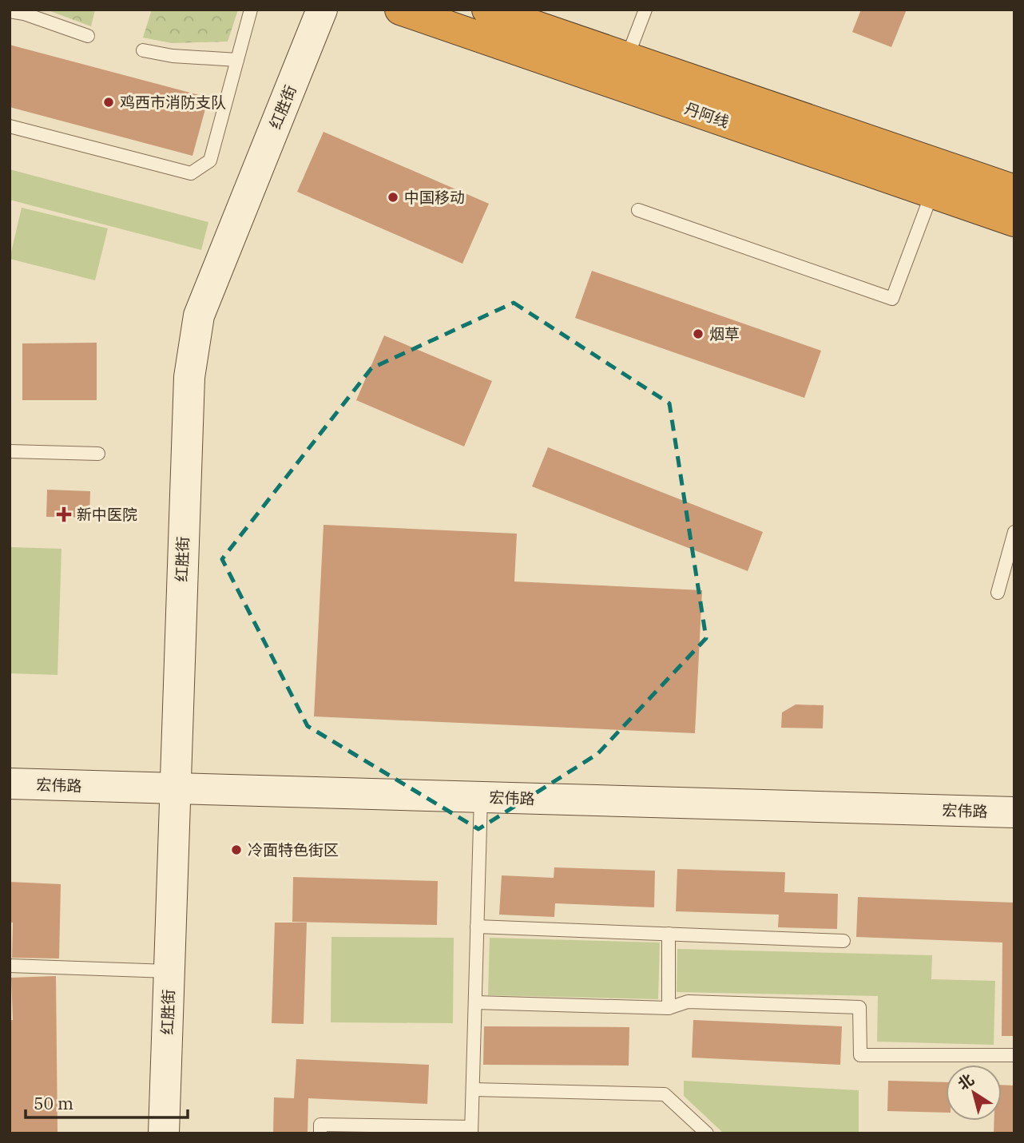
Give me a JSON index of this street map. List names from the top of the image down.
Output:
{
  "streets": {
    "highway": ["丹阿线"],
    "street": ["红胜街", "宏伟路"]
  },
  "crossings": [
    ["红胜街", "宏伟路"]
  ],
  "places": {
    "other": [
      "鸡西市消防支队",
      "中国移动",
      "烟草",
      "冷面特色街区"
    ],
    "health": ["新中医院"]
  },
  "scale_bar": "50 m",
  "north": "top left"
}
